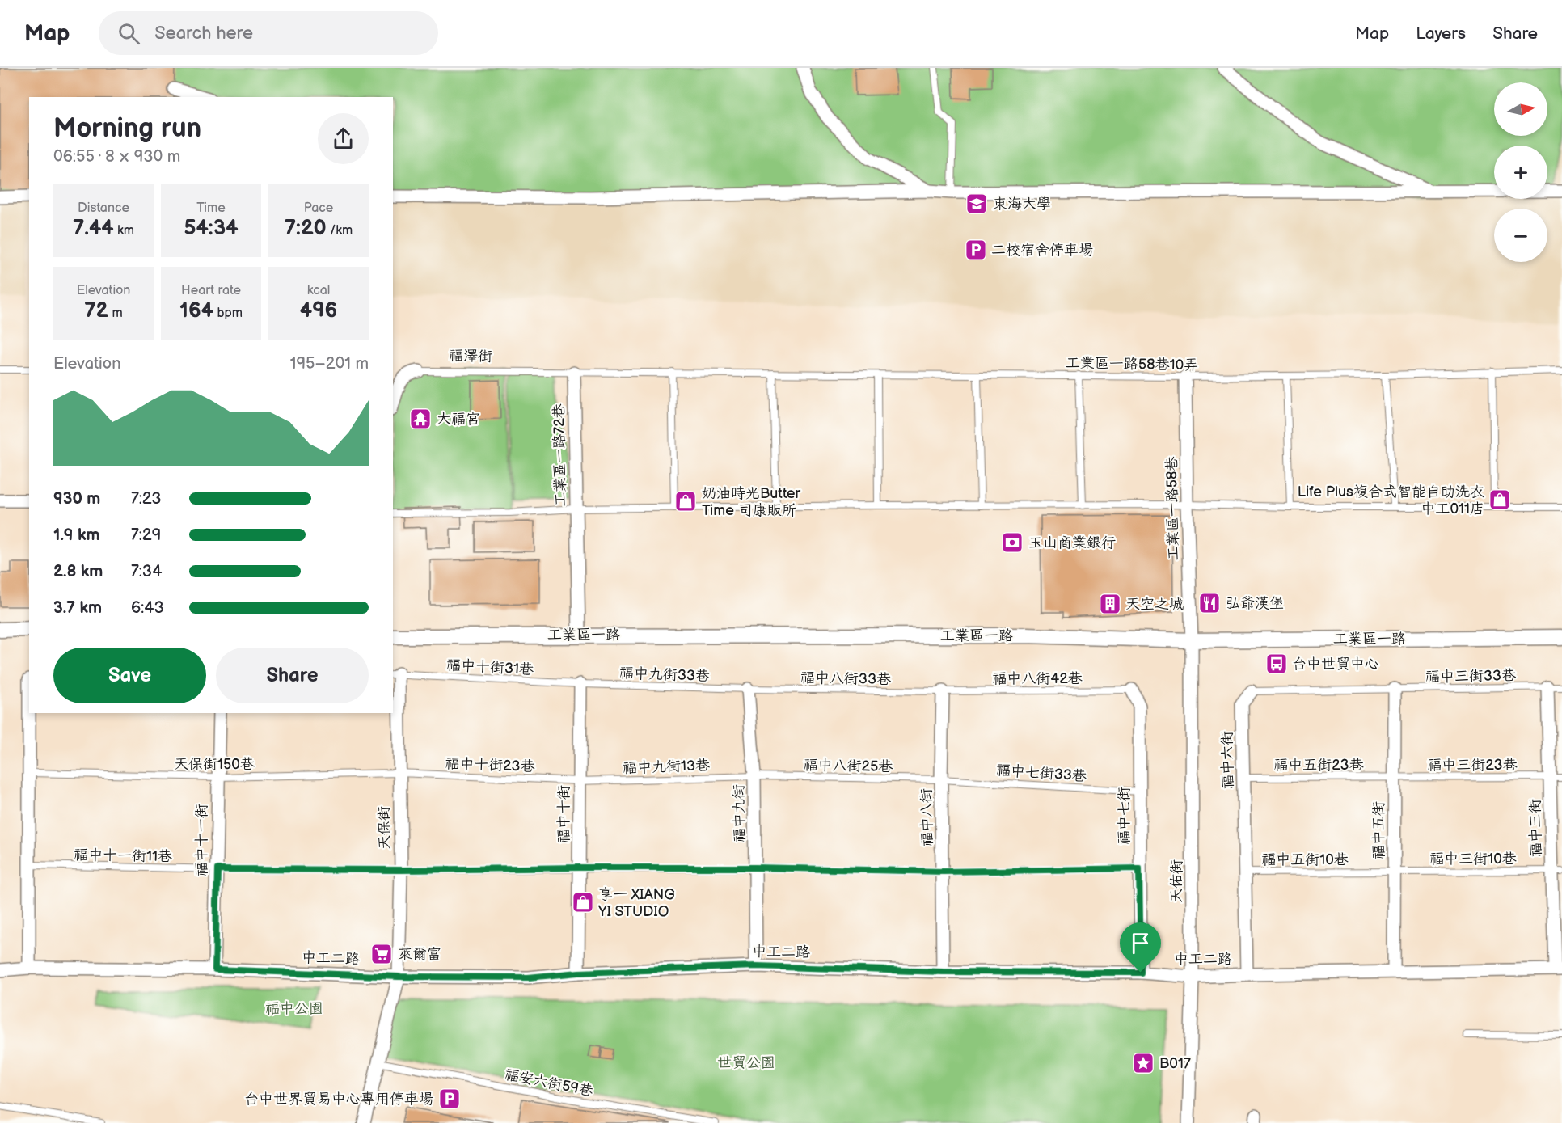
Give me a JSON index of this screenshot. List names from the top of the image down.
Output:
{
  "streets": {
    "street": [
      "福澤街",
      "工業區一路72巷",
      "工業區一路58巷",
      "工業區一路",
      "福中六街",
      "福中九街",
      "福中十街",
      "福中七街",
      "福中八街",
      "天保街",
      "福中三街",
      "福中五街",
      "福中十一街",
      "天佑街",
      "中工二路"
    ],
    "lane": [
      "工業區一路58巷10弄",
      "福中十街31巷",
      "福中九街33巷",
      "福中三街33巷",
      "福中八街33巷",
      "福中八街42巷",
      "天保街150巷",
      "福中十街23巷",
      "福中五街23巷",
      "福中三街23巷",
      "福中八街25巷",
      "福中九街13巷",
      "福中七街33巷",
      "福中十一街11巷",
      "福中三街10巷",
      "福中五街10巷",
      "福安六街59巷"
    ]
  },
  "crossings": [
    ["福澤街", "工業區一路72巷"],
    ["工業區一路58巷10弄", "工業區一路58巷"],
    ["工業區一路72巷", "工業區一路"],
    ["工業區一路58巷", "工業區一路"],
    ["工業區一路58巷", "天佑街"],
    ["工業區一路", "天佑街"],
    ["福中十街31巷", "福中九街33巷"],
    ["福中十街31巷", "福中十街"],
    ["福中十街31巷", "天保街"],
    ["福中九街33巷", "福中八街33巷"],
    ["福中九街33巷", "福中九街"],
    ["福中九街33巷", "福中十街"],
    ["福中三街33巷", "福中六街"],
    ["福中三街33巷", "福中三街"],
    ["福中三街33巷", "福中五街"],
    ["福中八街33巷", "福中八街42巷"],
    ["福中八街33巷", "福中九街"],
    ["福中八街33巷", "福中八街"],
    ["福中八街42巷", "福中七街"],
    ["福中八街42巷", "福中八街"],
    ["福中六街", "福中五街23巷"],
    ["福中六街", "福中五街"],
    ["福中六街", "福中五街10巷"],
    ["福中六街", "中工二路"],
    ["天保街150巷", "福中十街23巷"],
    ["天保街150巷", "天保街"],
    ["天保街150巷", "福中十一街"],
    ["福中十街23巷", "福中九街13巷"],
    ["福中十街23巷", "福中十街"],
    ["福中十街23巷", "天保街"],
    ["福中五街23巷", "福中三街23巷"],
    ["福中五街23巷", "福中五街"],
    ["福中三街23巷", "福中三街"],
    ["福中三街23巷", "福中五街"],
    ["福中八街25巷", "福中九街13巷"],
    ["福中八街25巷", "福中七街33巷"],
    ["福中八街25巷", "福中九街"],
    ["福中八街25巷", "福中八街"],
    ["福中九街13巷", "福中九街"],
    ["福中九街13巷", "福中十街"],
    ["福中七街33巷", "福中七街"],
    ["福中七街33巷", "福中八街"],
    ["福中九街", "福中十一街11巷"],
    ["福中九街", "中工二路"],
    ["福中十街", "福中十一街11巷"],
    ["福中十街", "中工二路"],
    ["福中七街", "福中十一街11巷"],
    ["福中七街", "中工二路"],
    ["福中八街", "福中十一街11巷"],
    ["福中八街", "中工二路"],
    ["天保街", "福中十一街11巷"],
    ["天保街", "中工二路"],
    ["天保街", "福安六街59巷"],
    ["福中三街", "福中三街10巷"],
    ["福中三街", "中工二路"],
    ["福中五街", "福中三街10巷"],
    ["福中五街", "福中五街10巷"],
    ["福中五街", "中工二路"],
    ["福中十一街", "福中十一街11巷"],
    ["福中十一街", "中工二路"],
    ["福中三街10巷", "福中五街10巷"],
    ["天佑街", "中工二路"]
  ],
  "parks": ["福中公園", "世貿公園"],
  "places": {
    "school or university": ["東海大學"],
    "parking": ["二校宿舍停車場", "台中世界貿易中心專用停車場"],
    "temple": ["大福宮"],
    "shop": ["Life Plus複合式智能自助洗衣 中工011店", "奶油時光Butter Time 司康販所", "享一 XIANG YI STUDIO"],
    "bank": ["玉山商業銀行"],
    "restaurant": ["弘爺漢堡"],
    "building": ["天空之城"],
    "bus stop": ["台中世貿中心"],
    "supermarket": ["萊爾富"],
    "place": ["B017"]
  },
  "north": "right",
  "page": {
    "header": "Map",
    "search": "Search here",
    "nav": ["Map", "Layers", "Share"],
    "map_buttons": ["+", "−"],
    "heading": ["Morning run", "06:55 · 8 × 930 m"],
    "stats": [
      ["Distance", "7.44 km"],
      ["Time", "54:34"],
      ["Pace", "7:20 /km"],
      ["Elevation", "72 m"],
      ["Heart rate", "164 bpm"],
      ["kcal", "496"]
    ],
    "chart": ["Elevation", "195–201 m"],
    "list": [
      {
        "name": "930 m",
        "note": "7:23"
      },
      {
        "name": "1.9 km",
        "note": "7:29"
      },
      {
        "name": "2.8 km",
        "note": "7:34"
      },
      {
        "name": "3.7 km",
        "note": "6:43"
      }
    ],
    "buttons": ["Save", "Share"]
  }
}
